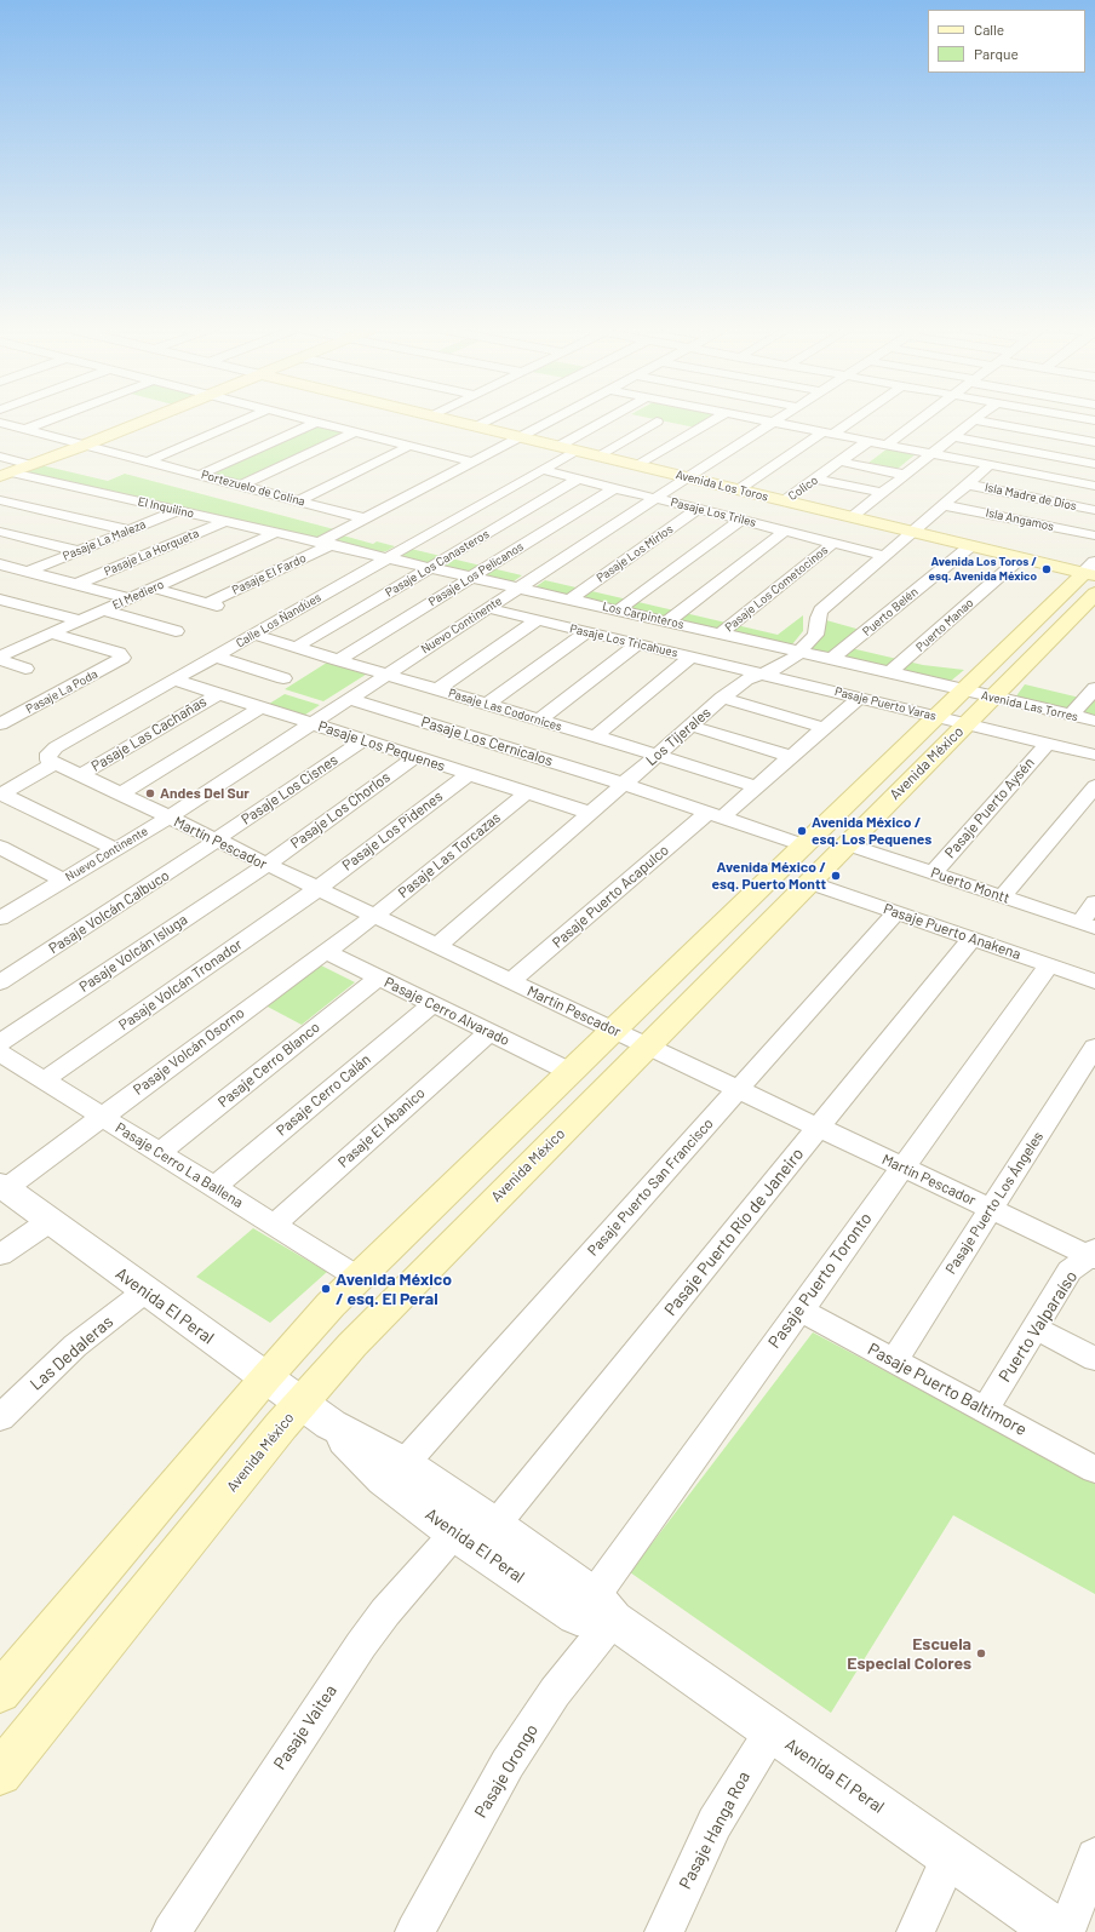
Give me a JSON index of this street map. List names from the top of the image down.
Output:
{
  "streets": {
    "main road": ["Avenida Los Toros", "Avenida México"],
    "street": [
      "Portezuelo de Colina",
      "Colico",
      "Isla Madre de Dios",
      "El Inquilino",
      "Pasaje Los Triles",
      "Isla Angamos",
      "Pasaje La Maleza",
      "Pasaje La Horqueta",
      "Pasaje Los Mirlos",
      "Pasaje Los Canasteros",
      "Pasaje El Fardo",
      "Pasaje Los Pelícanos",
      "Pasaje Los Cometocinos",
      "El Mediero",
      "Puerto Belén",
      "Los Carpinteros",
      "Calle Los Ñandúes",
      "Nuevo Continente",
      "Puerto Manao",
      "Pasaje Los Tricahues",
      "Pasaje La Poda",
      "Pasaje Puerto Varas",
      "Avenida Las Torres",
      "Pasaje Las Codornices",
      "Pasaje Las Cachañas",
      "Los Tijerales",
      "Pasaje Los Cernícalos",
      "Pasaje Los Pequenes",
      "Pasaje Los Cisnes",
      "Pasaje Puerto Aysén",
      "Pasaje Los Chorlos",
      "Pasaje Los Pidenes",
      "Martín Pescador",
      "Pasaje Las Torcazas",
      "Puerto Montt",
      "Pasaje Puerto Acapulco",
      "Pasaje Volcán Calbuco",
      "Pasaje Puerto Anakena",
      "Pasaje Volcán Isluga",
      "Pasaje Volcán Tronador",
      "Pasaje Cerro Alvarado",
      "Pasaje Volcán Osorno",
      "Pasaje Cerro Blanco",
      "Pasaje Cerro Calán",
      "Pasaje El Abanico",
      "Pasaje Cerro La Ballena",
      "Pasaje Puerto San Francisco",
      "Pasaje Puerto Los Ángeles",
      "Pasaje Puerto Río de Janeiro",
      "Pasaje Puerto Toronto",
      "Avenida El Peral",
      "Puerto Valparaíso",
      "Las Dedaleras",
      "Pasaje Puerto Baltimore",
      "Pasaje Vaitea",
      "Pasaje Orongo",
      "Pasaje Hanga Roa"
    ]
  },
  "crossings": [
    ["Avenida Los Toros", "Colico"],
    ["Avenida Los Toros", "Pasaje El Fardo"],
    ["Avenida Los Toros", "Puerto Belén"],
    ["Avenida Los Toros", "Calle Los Ñandúes"],
    ["Avenida Los Toros", "Nuevo Continente"],
    ["Avenida Los Toros", "Puerto Manao"],
    ["Avenida Los Toros", "Los Tijerales"],
    ["Avenida Los Toros", "Avenida México"],
    ["Portezuelo de Colina", "Pasaje El Fardo"],
    ["Isla Madre de Dios", "Los Tijerales"],
    ["El Inquilino", "Pasaje La Maleza"],
    ["El Inquilino", "Pasaje La Horqueta"],
    ["El Inquilino", "Pasaje El Fardo"],
    ["El Inquilino", "El Mediero"],
    ["El Inquilino", "Los Carpinteros"],
    ["Pasaje Los Triles", "Pasaje Los Mirlos"],
    ["Pasaje Los Triles", "Pasaje Los Canasteros"],
    ["Pasaje Los Triles", "Pasaje Los Pelícanos"],
    ["Pasaje Los Triles", "Pasaje Los Cometocinos"],
    ["Pasaje Los Triles", "Calle Los Ñandúes"],
    ["Pasaje Los Triles", "Nuevo Continente"],
    ["Pasaje Los Triles", "Los Tijerales"],
    ["Isla Angamos", "Los Tijerales"],
    ["Pasaje Los Mirlos", "Los Carpinteros"],
    ["Pasaje Los Canasteros", "Los Carpinteros"],
    ["Pasaje Los Canasteros", "Pasaje Las Codornices"],
    ["Pasaje El Fardo", "El Mediero"],
    ["Pasaje El Fardo", "Los Carpinteros"],
    ["Pasaje Los Pelícanos", "Los Carpinteros"],
    ["Pasaje Los Pelícanos", "Pasaje Las Codornices"],
    ["Pasaje Los Cometocinos", "Los Carpinteros"],
    ["El Mediero", "Pasaje La Poda"],
    ["Puerto Belén", "Los Carpinteros"],
    ["Los Carpinteros", "Calle Los Ñandúes"],
    ["Los Carpinteros", "Nuevo Continente"],
    ["Los Carpinteros", "Puerto Manao"],
    ["Los Carpinteros", "Avenida Las Torres"],
    ["Los Carpinteros", "Los Tijerales"],
    ["Los Carpinteros", "Avenida México"],
    ["Calle Los Ñandúes", "Pasaje Las Codornices"],
    ["Calle Los Ñandúes", "Pasaje Los Pequenes"],
    ["Calle Los Ñandúes", "Martín Pescador"],
    ["Nuevo Continente", "Pasaje Los Tricahues"],
    ["Nuevo Continente", "Pasaje Las Codornices"],
    ["Nuevo Continente", "Pasaje Los Cernícalos"],
    ["Nuevo Continente", "Pasaje Los Pequenes"],
    ["Nuevo Continente", "Martín Pescador"],
    ["Pasaje Los Tricahues", "Pasaje Puerto Varas"],
    ["Pasaje Los Tricahues", "Los Tijerales"],
    ["Pasaje Puerto Varas", "Los Tijerales"],
    ["Pasaje Puerto Varas", "Avenida México"],
    ["Pasaje Puerto Varas", "Pasaje Puerto Aysén"],
    ["Pasaje Puerto Varas", "Pasaje Puerto Acapulco"],
    ["Avenida Las Torres", "Avenida México"],
    ["Pasaje Las Codornices", "Los Tijerales"],
    ["Pasaje Las Codornices", "Pasaje Puerto Acapulco"],
    ["Pasaje Las Cachañas", "Pasaje Los Pequenes"],
    ["Pasaje Las Cachañas", "Martín Pescador"],
    ["Los Tijerales", "Pasaje Los Cernícalos"],
    ["Los Tijerales", "Pasaje Los Pequenes"],
    ["Los Tijerales", "Martín Pescador"],
    ["Pasaje Los Pequenes", "Pasaje Los Cisnes"],
    ["Pasaje Los Pequenes", "Pasaje Los Chorlos"],
    ["Pasaje Los Pequenes", "Pasaje Los Pidenes"],
    ["Pasaje Los Pequenes", "Pasaje Las Torcazas"],
    ["Avenida México", "Martín Pescador"],
    ["Avenida México", "Puerto Montt"],
    ["Avenida México", "Pasaje Puerto Anakena"],
    ["Avenida México", "Pasaje Cerro Alvarado"],
    ["Avenida México", "Pasaje Cerro La Ballena"],
    ["Avenida México", "Avenida El Peral"],
    ["Pasaje Los Cisnes", "Martín Pescador"],
    ["Pasaje Los Cisnes", "Pasaje Volcán Calbuco"],
    ["Pasaje Puerto Aysén", "Puerto Montt"],
    ["Pasaje Los Chorlos", "Martín Pescador"],
    ["Pasaje Los Chorlos", "Pasaje Volcán Isluga"],
    ["Pasaje Los Pidenes", "Martín Pescador"],
    ["Pasaje Los Pidenes", "Pasaje Volcán Tronador"],
    ["Martín Pescador", "Pasaje Las Torcazas"],
    ["Martín Pescador", "Pasaje Puerto Acapulco"],
    ["Martín Pescador", "Pasaje Volcán Calbuco"],
    ["Martín Pescador", "Pasaje Volcán Isluga"],
    ["Martín Pescador", "Pasaje Volcán Tronador"],
    ["Martín Pescador", "Pasaje Volcán Osorno"],
    ["Martín Pescador", "Pasaje Puerto San Francisco"],
    ["Martín Pescador", "Pasaje Puerto Los Ángeles"],
    ["Martín Pescador", "Pasaje Puerto Río de Janeiro"],
    ["Martín Pescador", "Pasaje Puerto Toronto"],
    ["Martín Pescador", "Puerto Valparaíso"],
    ["Pasaje Las Torcazas", "Pasaje Volcán Osorno"],
    ["Pasaje Puerto Anakena", "Pasaje Puerto San Francisco"],
    ["Pasaje Puerto Anakena", "Pasaje Puerto Río de Janeiro"],
    ["Pasaje Puerto Anakena", "Pasaje Puerto Toronto"],
    ["Pasaje Volcán Tronador", "Pasaje Cerro La Ballena"],
    ["Pasaje Cerro Alvarado", "Pasaje Volcán Osorno"],
    ["Pasaje Cerro Alvarado", "Pasaje Cerro Blanco"],
    ["Pasaje Cerro Alvarado", "Pasaje Cerro Calán"],
    ["Pasaje Cerro Alvarado", "Pasaje El Abanico"],
    ["Pasaje Volcán Osorno", "Pasaje Cerro La Ballena"],
    ["Pasaje Volcán Osorno", "Avenida El Peral"],
    ["Pasaje Cerro Blanco", "Pasaje Cerro La Ballena"],
    ["Pasaje Cerro Calán", "Pasaje Cerro La Ballena"],
    ["Pasaje El Abanico", "Pasaje Cerro La Ballena"],
    ["Pasaje Puerto San Francisco", "Avenida El Peral"],
    ["Pasaje Puerto Los Ángeles", "Pasaje Puerto Baltimore"],
    ["Pasaje Puerto Río de Janeiro", "Avenida El Peral"],
    ["Pasaje Puerto Toronto", "Avenida El Peral"],
    ["Pasaje Puerto Toronto", "Pasaje Puerto Baltimore"],
    ["Pasaje Puerto Toronto", "Pasaje Orongo"],
    ["Avenida El Peral", "Las Dedaleras"],
    ["Avenida El Peral", "Pasaje Vaitea"],
    ["Avenida El Peral", "Pasaje Orongo"],
    ["Avenida El Peral", "Pasaje Hanga Roa"],
    ["Puerto Valparaíso", "Pasaje Puerto Baltimore"]
  ],
  "places": [
    "Avenida Los Toros / esq. Avenida México",
    "Andes Del Sur",
    "Avenida México / esq. Los Pequenes",
    "Avenida México / esq. Puerto Montt",
    "Avenida México / esq. El Peral",
    "Escuela Especial Colores"
  ],
  "legend": ["Calle", "Parque"]
}
